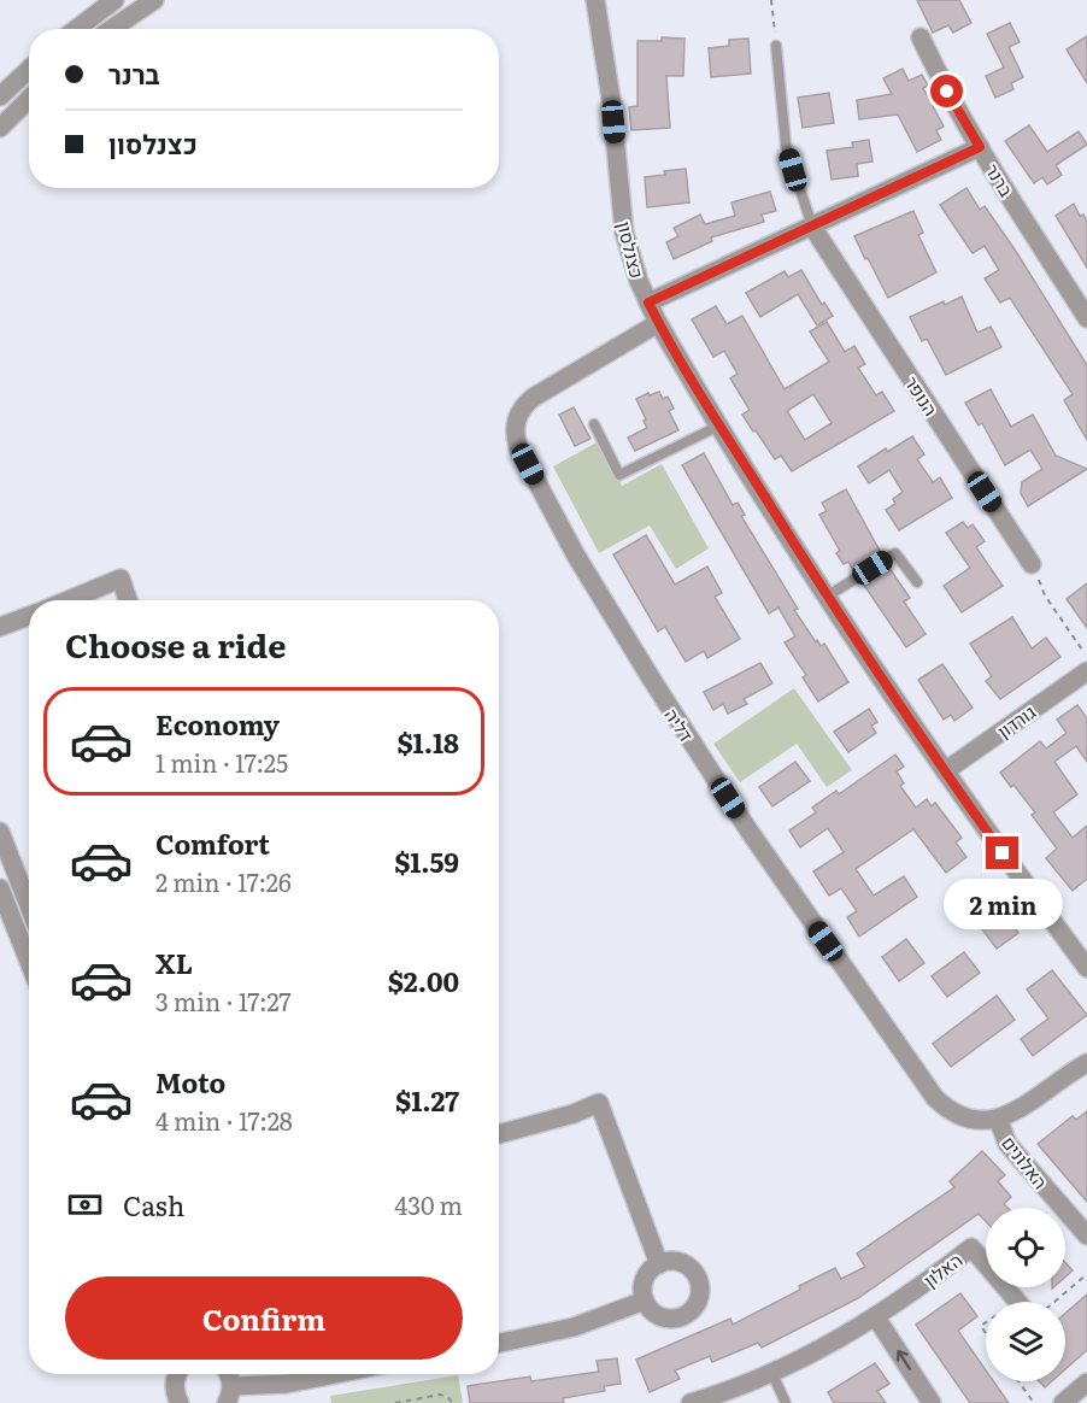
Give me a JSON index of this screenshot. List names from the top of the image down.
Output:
{
  "streets": {
    "street": [
      "ברנר",
      "כצנלסון",
      "הנופר",
      "גורדון",
      "דליה",
      "האלונים",
      "האלון"
    ]
  },
  "crossings": [
    ["כצנלסון", "גורדון"],
    ["כצנלסון", "דליה"],
    ["דליה", "האלונים"]
  ],
  "page": {
    "banner": ["ברנר", "כצנלסון"],
    "heading": "Choose a ride",
    "list": [
      {
        "name": "Economy",
        "note": "1 min · 17:25",
        "value": "$1.18"
      },
      {
        "name": "Comfort",
        "note": "2 min · 17:26",
        "value": "$1.59"
      },
      {
        "name": "XL",
        "note": "3 min · 17:27",
        "value": "$2.00"
      },
      {
        "name": "Moto",
        "note": "4 min · 17:28",
        "value": "$1.27"
      }
    ],
    "bubble": "2 min",
    "pay": ["Cash", "430 m"],
    "buttons": "Confirm"
  }
}
